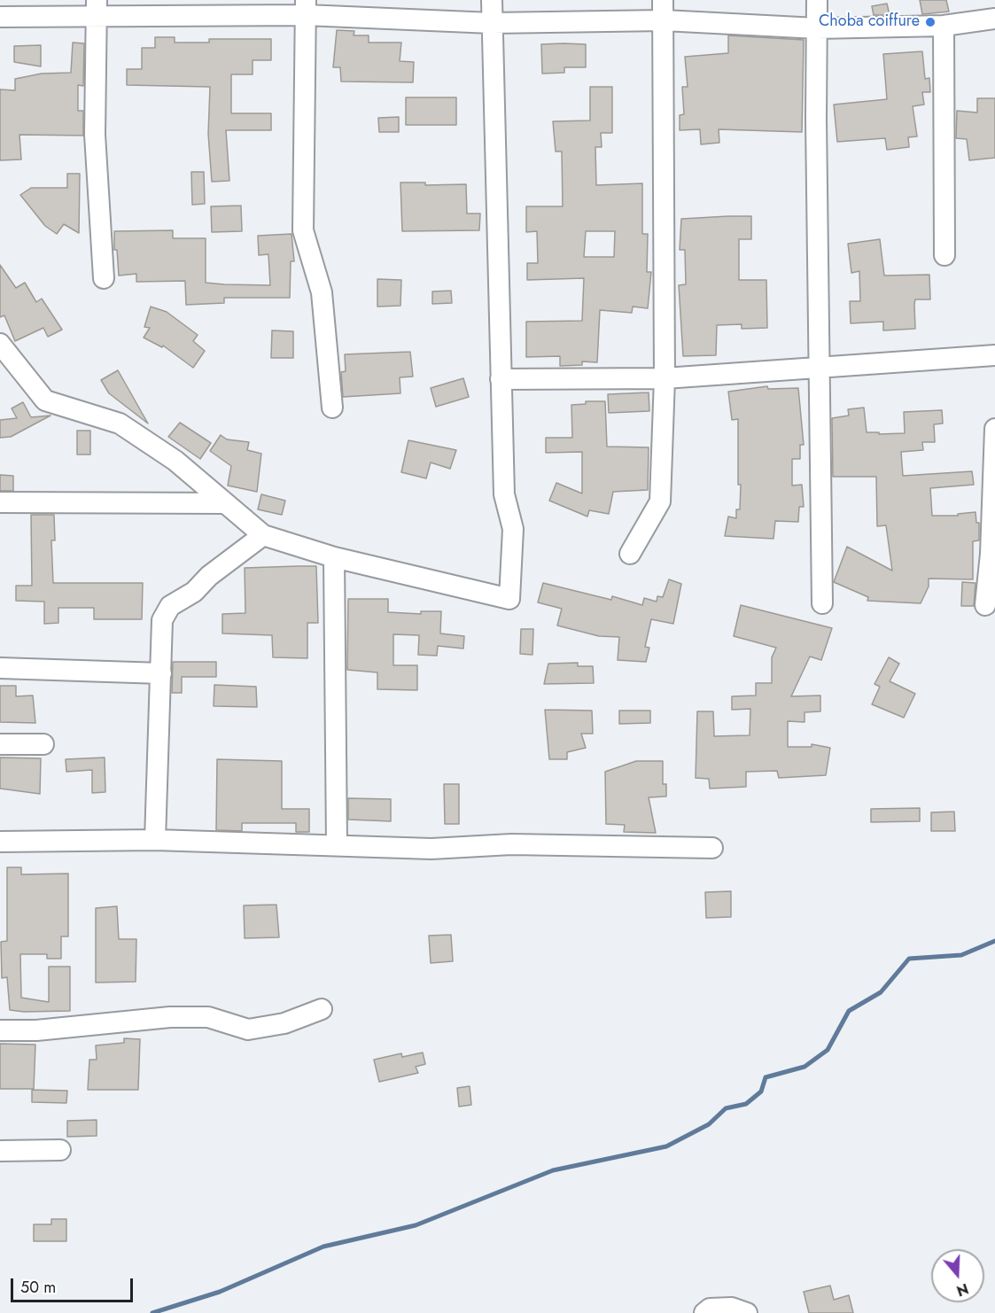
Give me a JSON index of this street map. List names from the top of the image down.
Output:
{
  "places": ["Choba coiffure"],
  "scale_bar": "50 m",
  "north": "bottom"
}
